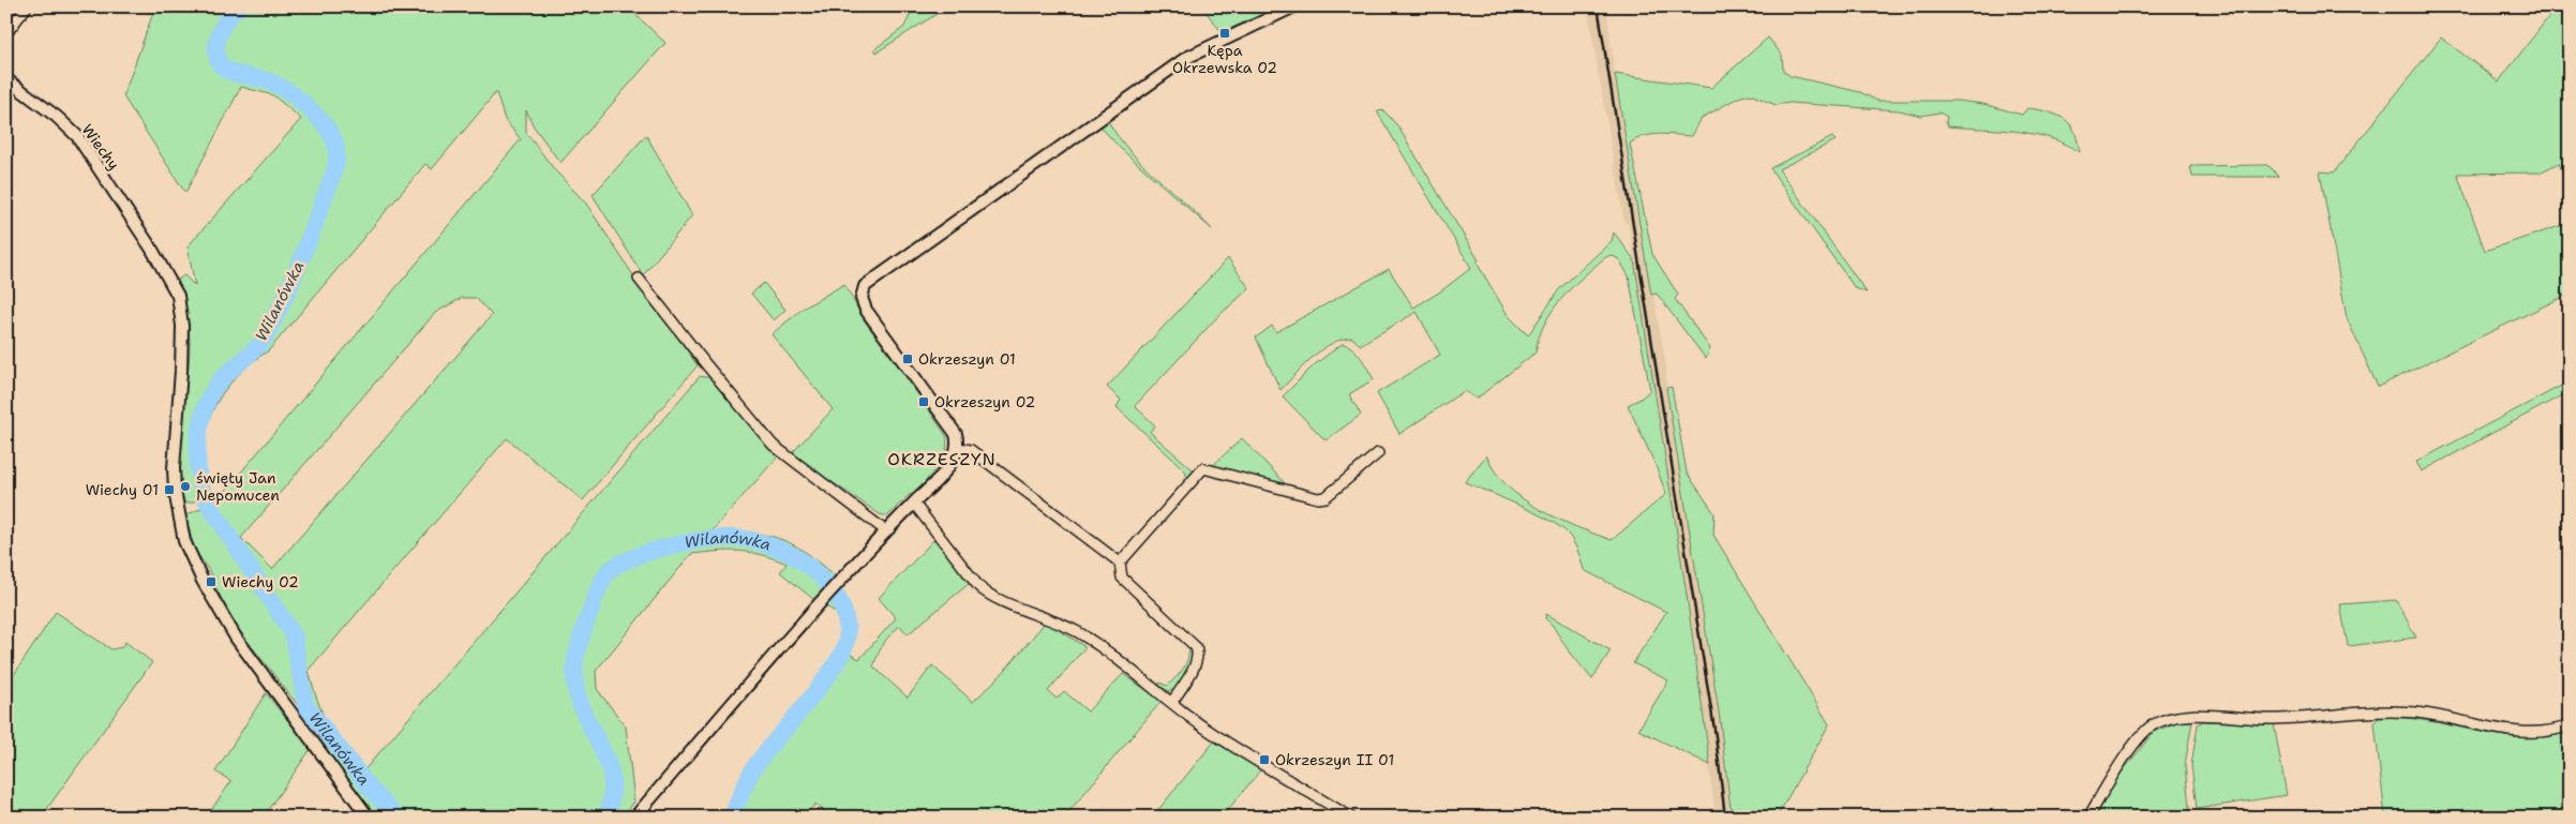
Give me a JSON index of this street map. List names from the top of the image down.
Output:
{
  "streets": {
    "street": ["Wiechy"]
  },
  "districts": ["OKRZESZYN"],
  "water": ["Wilanówka"],
  "places": {
    "transit": [
      "Kępa Okrzewska 02",
      "Okrzeszyn 01",
      "Okrzeszyn 02",
      "Wiechy 01",
      "Wiechy 02",
      "Okrzeszyn II 01"
    ],
    "other": ["święty Jan Nepomucen"]
  }
}
